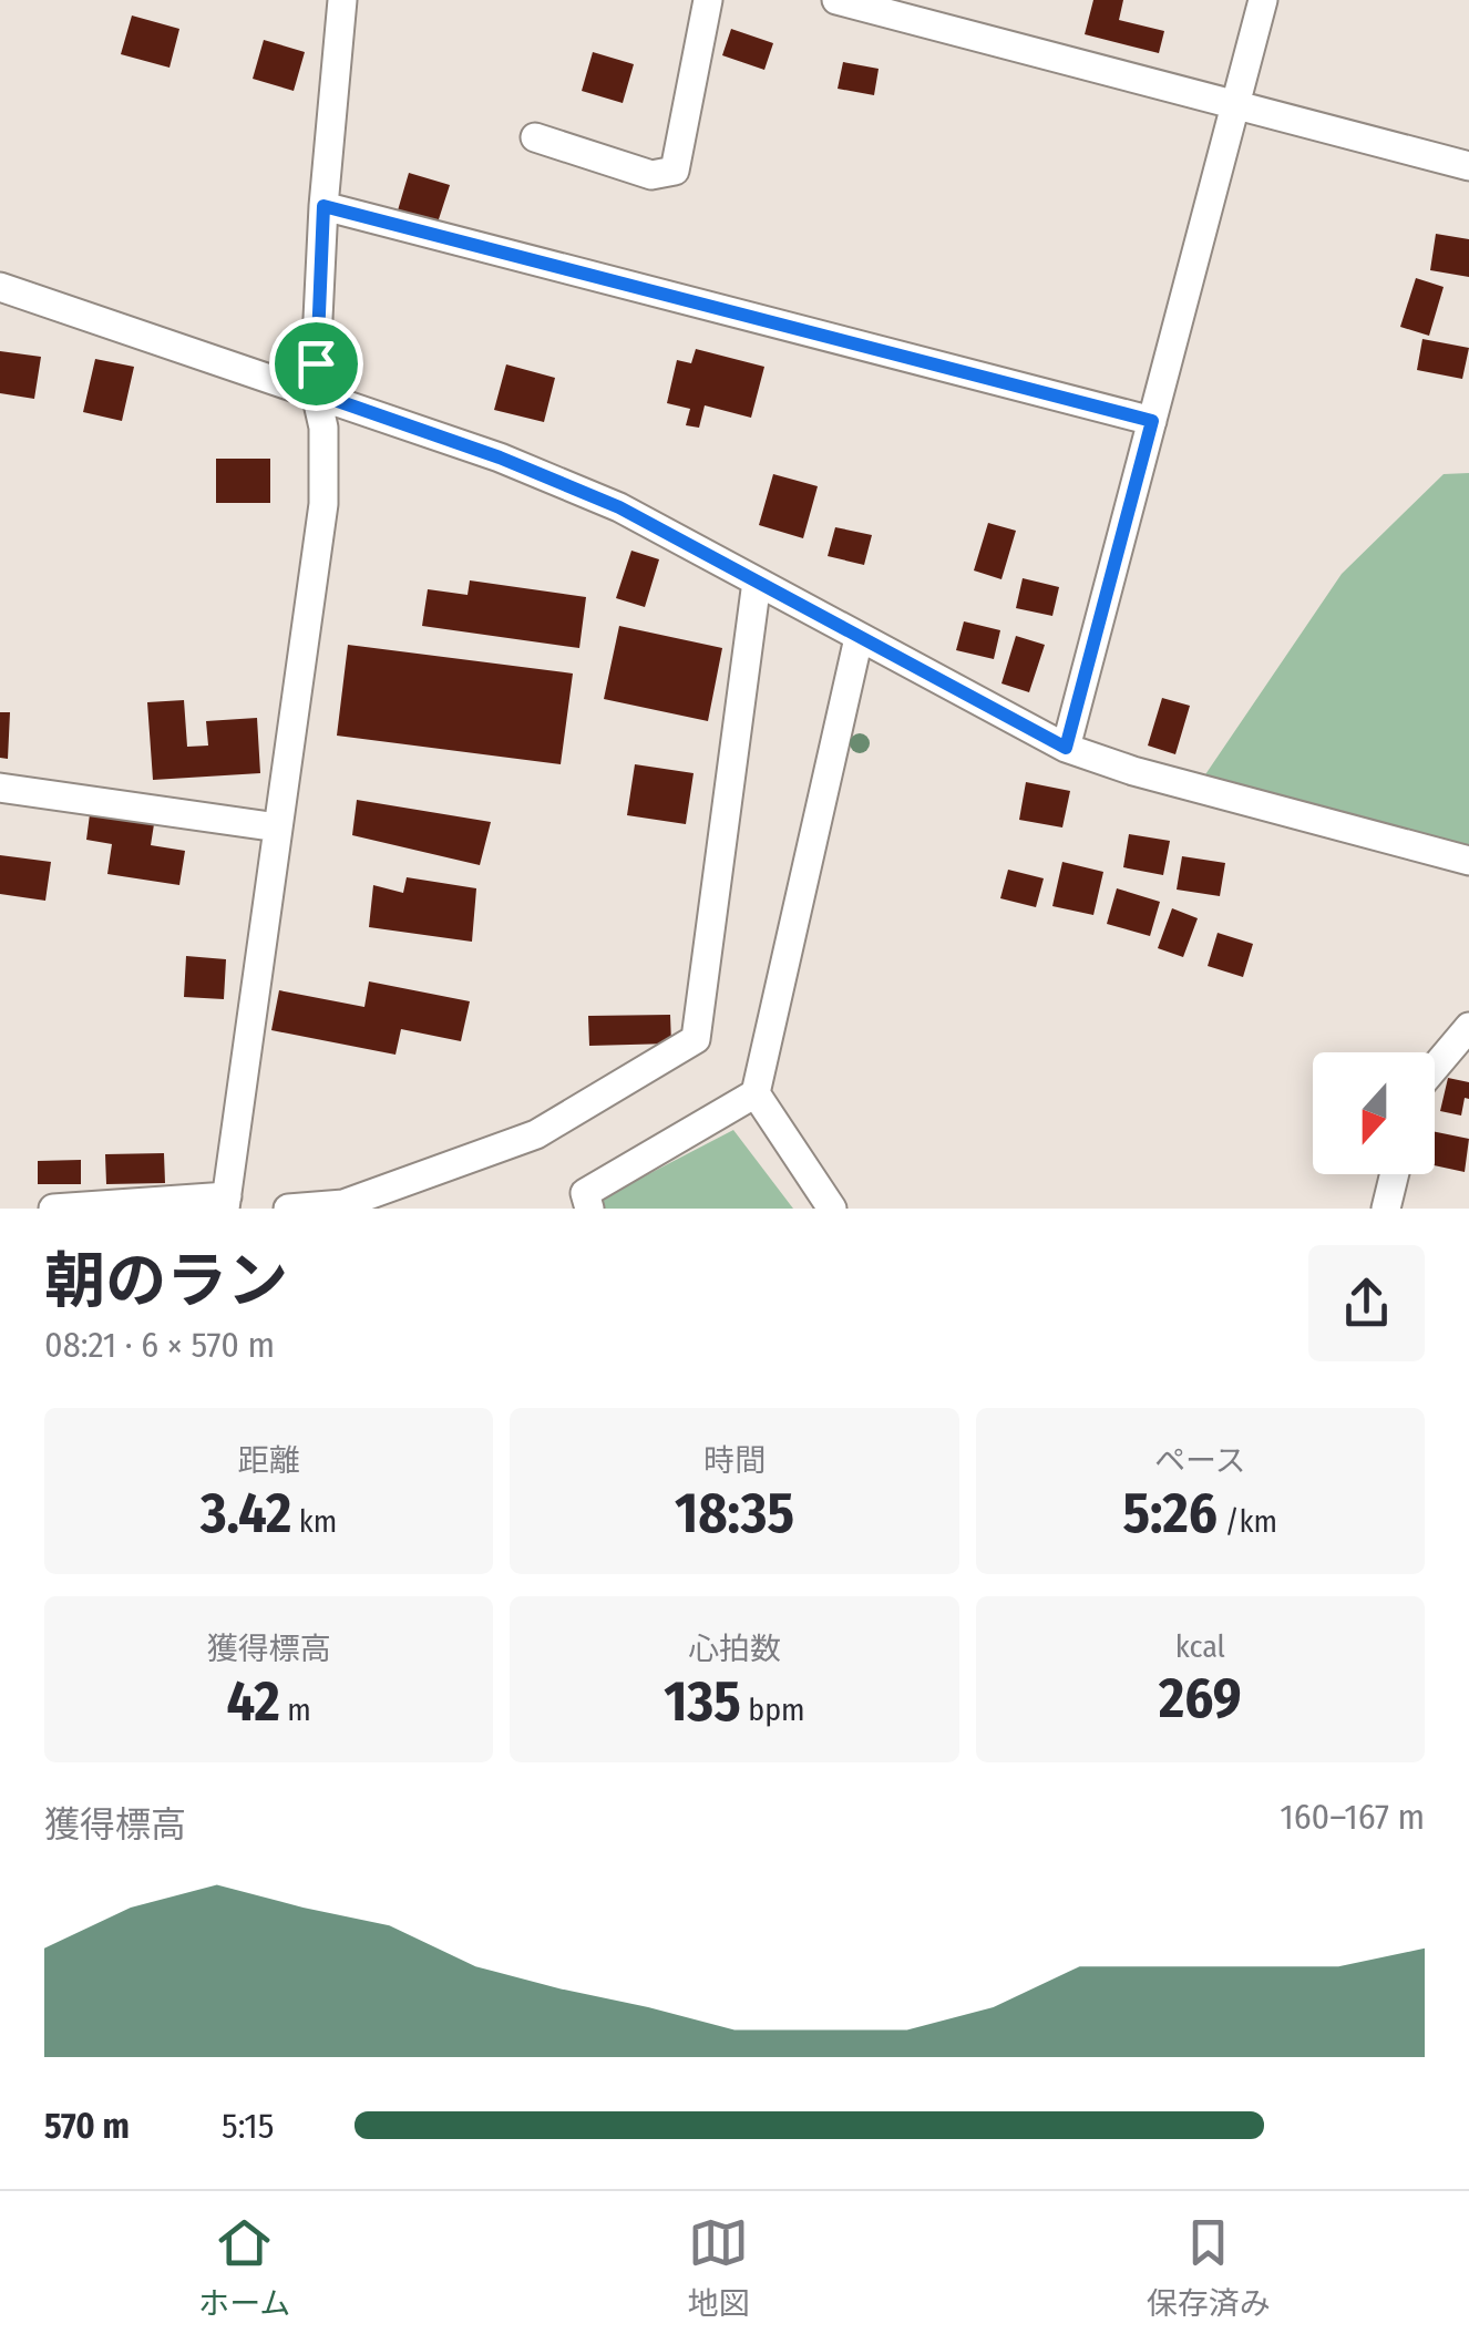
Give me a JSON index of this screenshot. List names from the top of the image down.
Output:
{
  "north": "bottom",
  "page": {
    "heading": ["朝のラン", "08:21 · 6 × 570 m"],
    "stats": [
      ["距離", "3.42 km"],
      ["時間", "18:35"],
      ["ペース", "5:26 /km"],
      ["獲得標高", "42 m"],
      ["心拍数", "135 bpm"],
      ["kcal", "269"]
    ],
    "chart": ["獲得標高", "160–167 m"],
    "list": [
      {
        "name": "570 m",
        "note": "5:15"
      }
    ],
    "tabs": ["ホーム", "地図", "保存済み"]
  }
}
